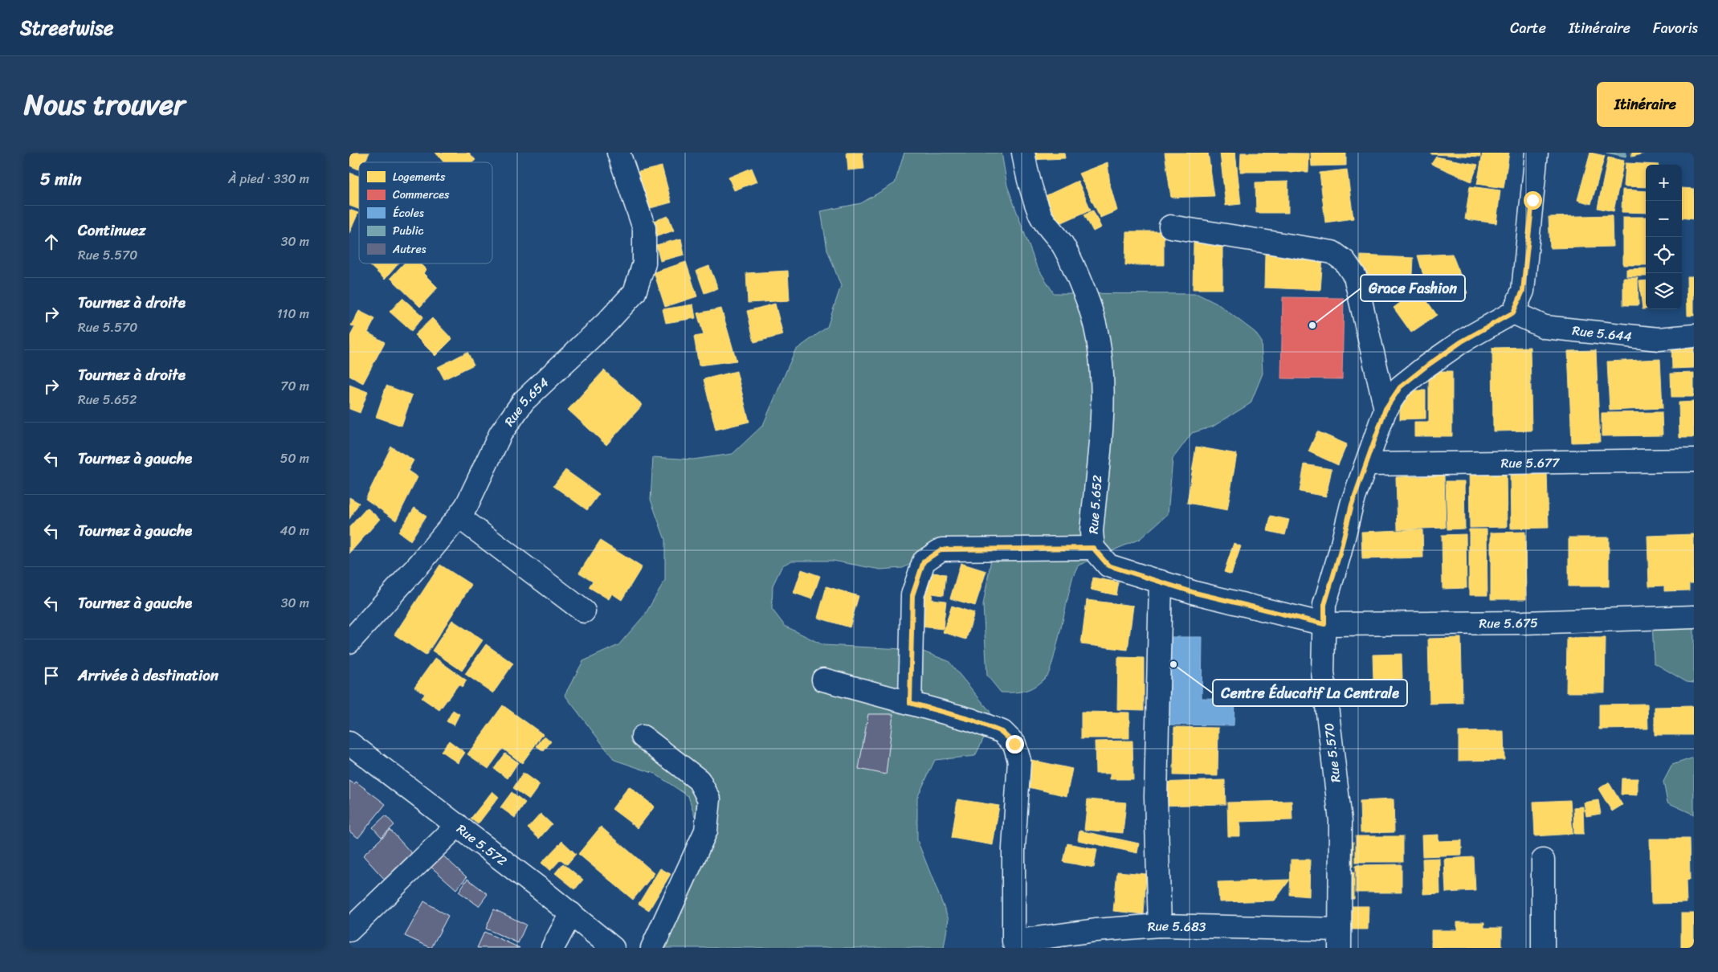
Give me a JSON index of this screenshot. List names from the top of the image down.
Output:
{
  "streets": {
    "street": [
      "Rue 5.644",
      "Rue 5.654",
      "Rue 5.677",
      "Rue 5.652",
      "Rue 5.675",
      "Rue 5.570",
      "Rue 5.572",
      "Rue 5.683"
    ]
  },
  "crossings": [
    ["Rue 5.644", "Rue 5.570"],
    ["Rue 5.677", "Rue 5.570"],
    ["Rue 5.652", "Rue 5.675"],
    ["Rue 5.652", "Rue 5.570"],
    ["Rue 5.675", "Rue 5.570"],
    ["Rue 5.570", "Rue 5.683"]
  ],
  "places": ["Grace Fashion", "Centre Éducatif La Centrale"],
  "legend": [
    "Logements",
    "Commerces",
    "Écoles",
    "Public",
    "Autres"
  ],
  "page": {
    "header": "Streetwise",
    "nav": ["Carte", "Itinéraire", "Favoris"],
    "title": "Nous trouver",
    "buttons": "Itinéraire",
    "heading": ["5 min", "À pied · 330 m"],
    "map_buttons": ["+", "−"],
    "list": [
      ["Continuez", "Rue 5.570", "30 m"],
      ["Tournez à droite", "Rue 5.570", "110 m"],
      ["Tournez à droite", "Rue 5.652", "70 m"],
      ["Tournez à gauche", "50 m"],
      ["Tournez à gauche", "40 m"],
      ["Tournez à gauche", "30 m"],
      "Arrivée à destination"
    ]
  }
}
